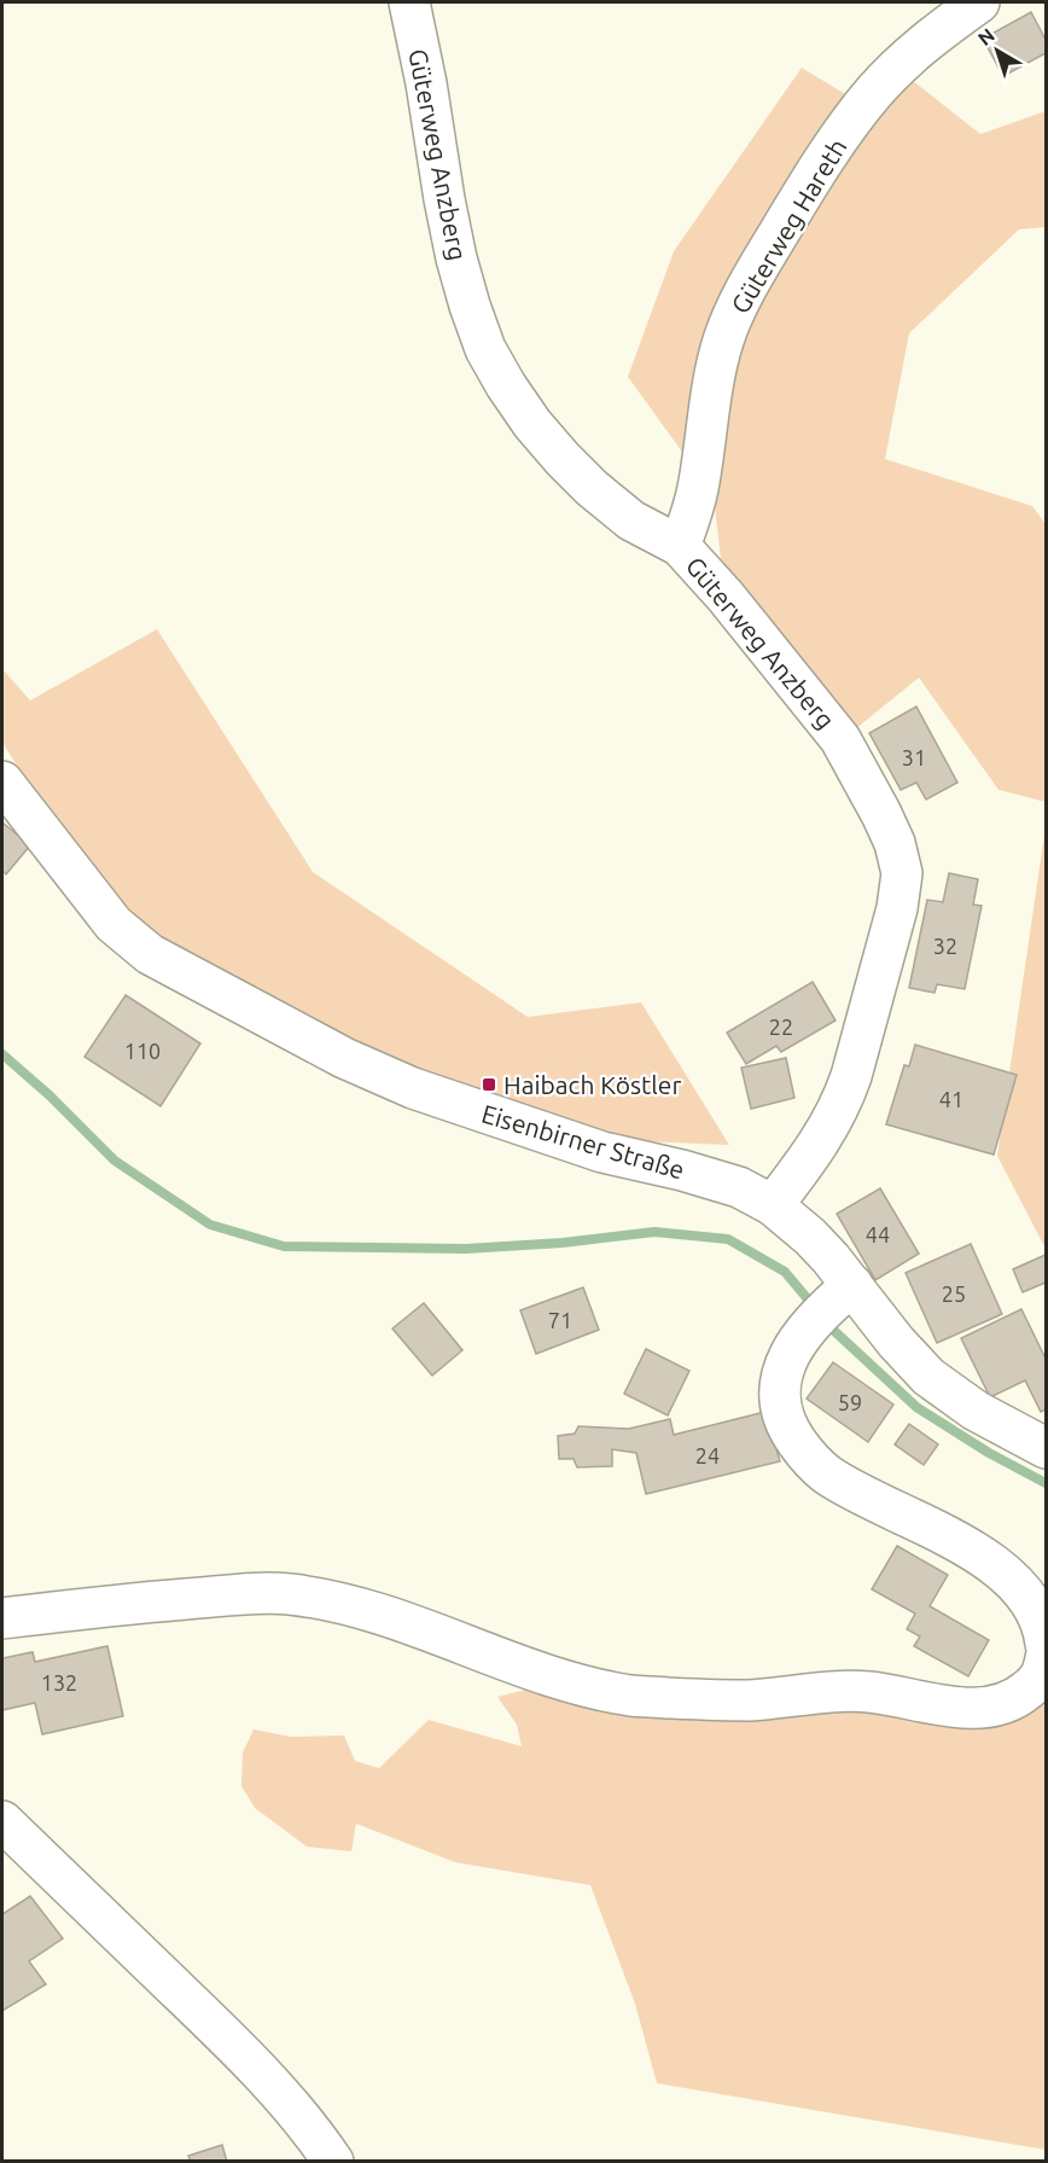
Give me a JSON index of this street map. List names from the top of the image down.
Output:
{
  "streets": {
    "street": ["Güterweg Anzberg", "Güterweg Hareth", "Eisenbirner Straße"]
  },
  "crossings": [
    ["Güterweg Anzberg", "Güterweg Hareth"],
    ["Güterweg Anzberg", "Eisenbirner Straße"]
  ],
  "places": {
    "transit": ["Haibach Köstler"]
  },
  "house_numbers": [
    "31",
    "32",
    "22",
    "110",
    "41",
    "44",
    "25",
    "71",
    "59",
    "24",
    "132"
  ],
  "north": "top left"
}
